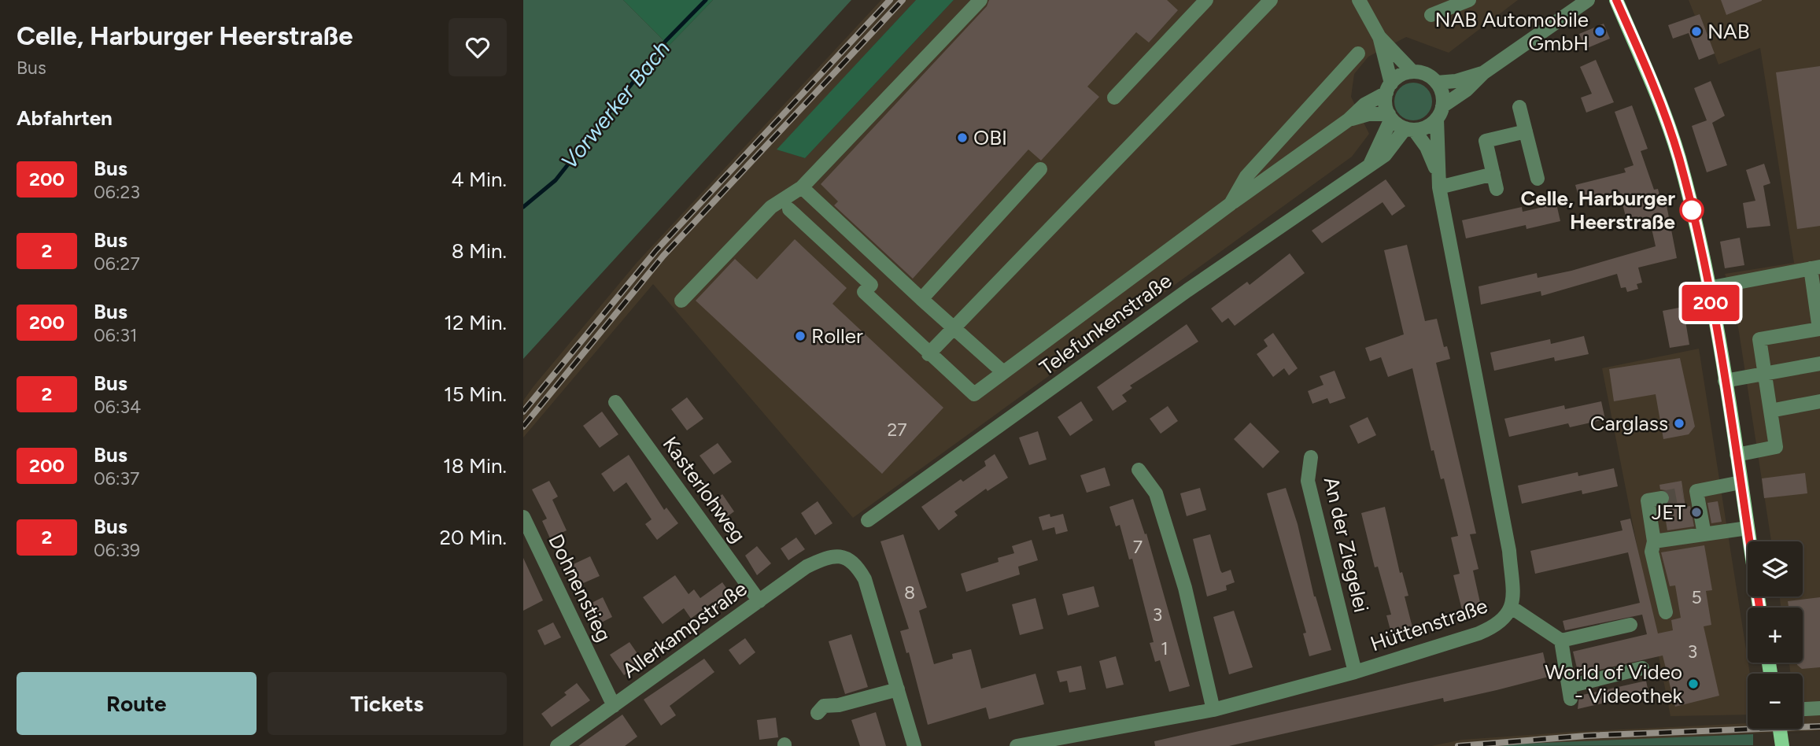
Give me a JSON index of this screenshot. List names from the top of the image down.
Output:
{
  "streets": {
    "street": [
      "Telefunkenstraße",
      "Kasterlohweg",
      "An der Ziegelei",
      "Dohnenstieg",
      "Hüttenstraße",
      "Allerkampstraße"
    ]
  },
  "crossings": [
    ["Kasterlohweg", "Allerkampstraße"],
    ["An der Ziegelei", "Hüttenstraße"],
    ["Dohnenstieg", "Allerkampstraße"]
  ],
  "water": ["Vorwerker Bach"],
  "places": [
    "NAB Automobile GmbH",
    "NAB",
    "OBI",
    "Celle, Harburger Heerstraße",
    "Roller",
    "Carglass",
    "JET",
    "World of Video - Videothek"
  ],
  "lines": ["bus line 200"],
  "house_numbers": [
    "27",
    "7",
    "8",
    "5",
    "3",
    "1",
    "3"
  ],
  "page": {
    "heading": [
      ["Celle, Harburger Heerstraße", "Bus"],
      "Abfahrten"
    ],
    "on_map": "200",
    "list": [
      {
        "mark": "200",
        "name": "Bus",
        "note": "06:23",
        "value": "4 Min."
      },
      {
        "mark": "2",
        "name": "Bus",
        "note": "06:27",
        "value": "8 Min."
      },
      {
        "mark": "200",
        "name": "Bus",
        "note": "06:31",
        "value": "12 Min."
      },
      {
        "mark": "2",
        "name": "Bus",
        "note": "06:34",
        "value": "15 Min."
      },
      {
        "mark": "200",
        "name": "Bus",
        "note": "06:37",
        "value": "18 Min."
      },
      {
        "mark": "2",
        "name": "Bus",
        "note": "06:39",
        "value": "20 Min."
      }
    ],
    "map_buttons": ["+", "−"],
    "buttons": ["Route", "Tickets"]
  }
}
